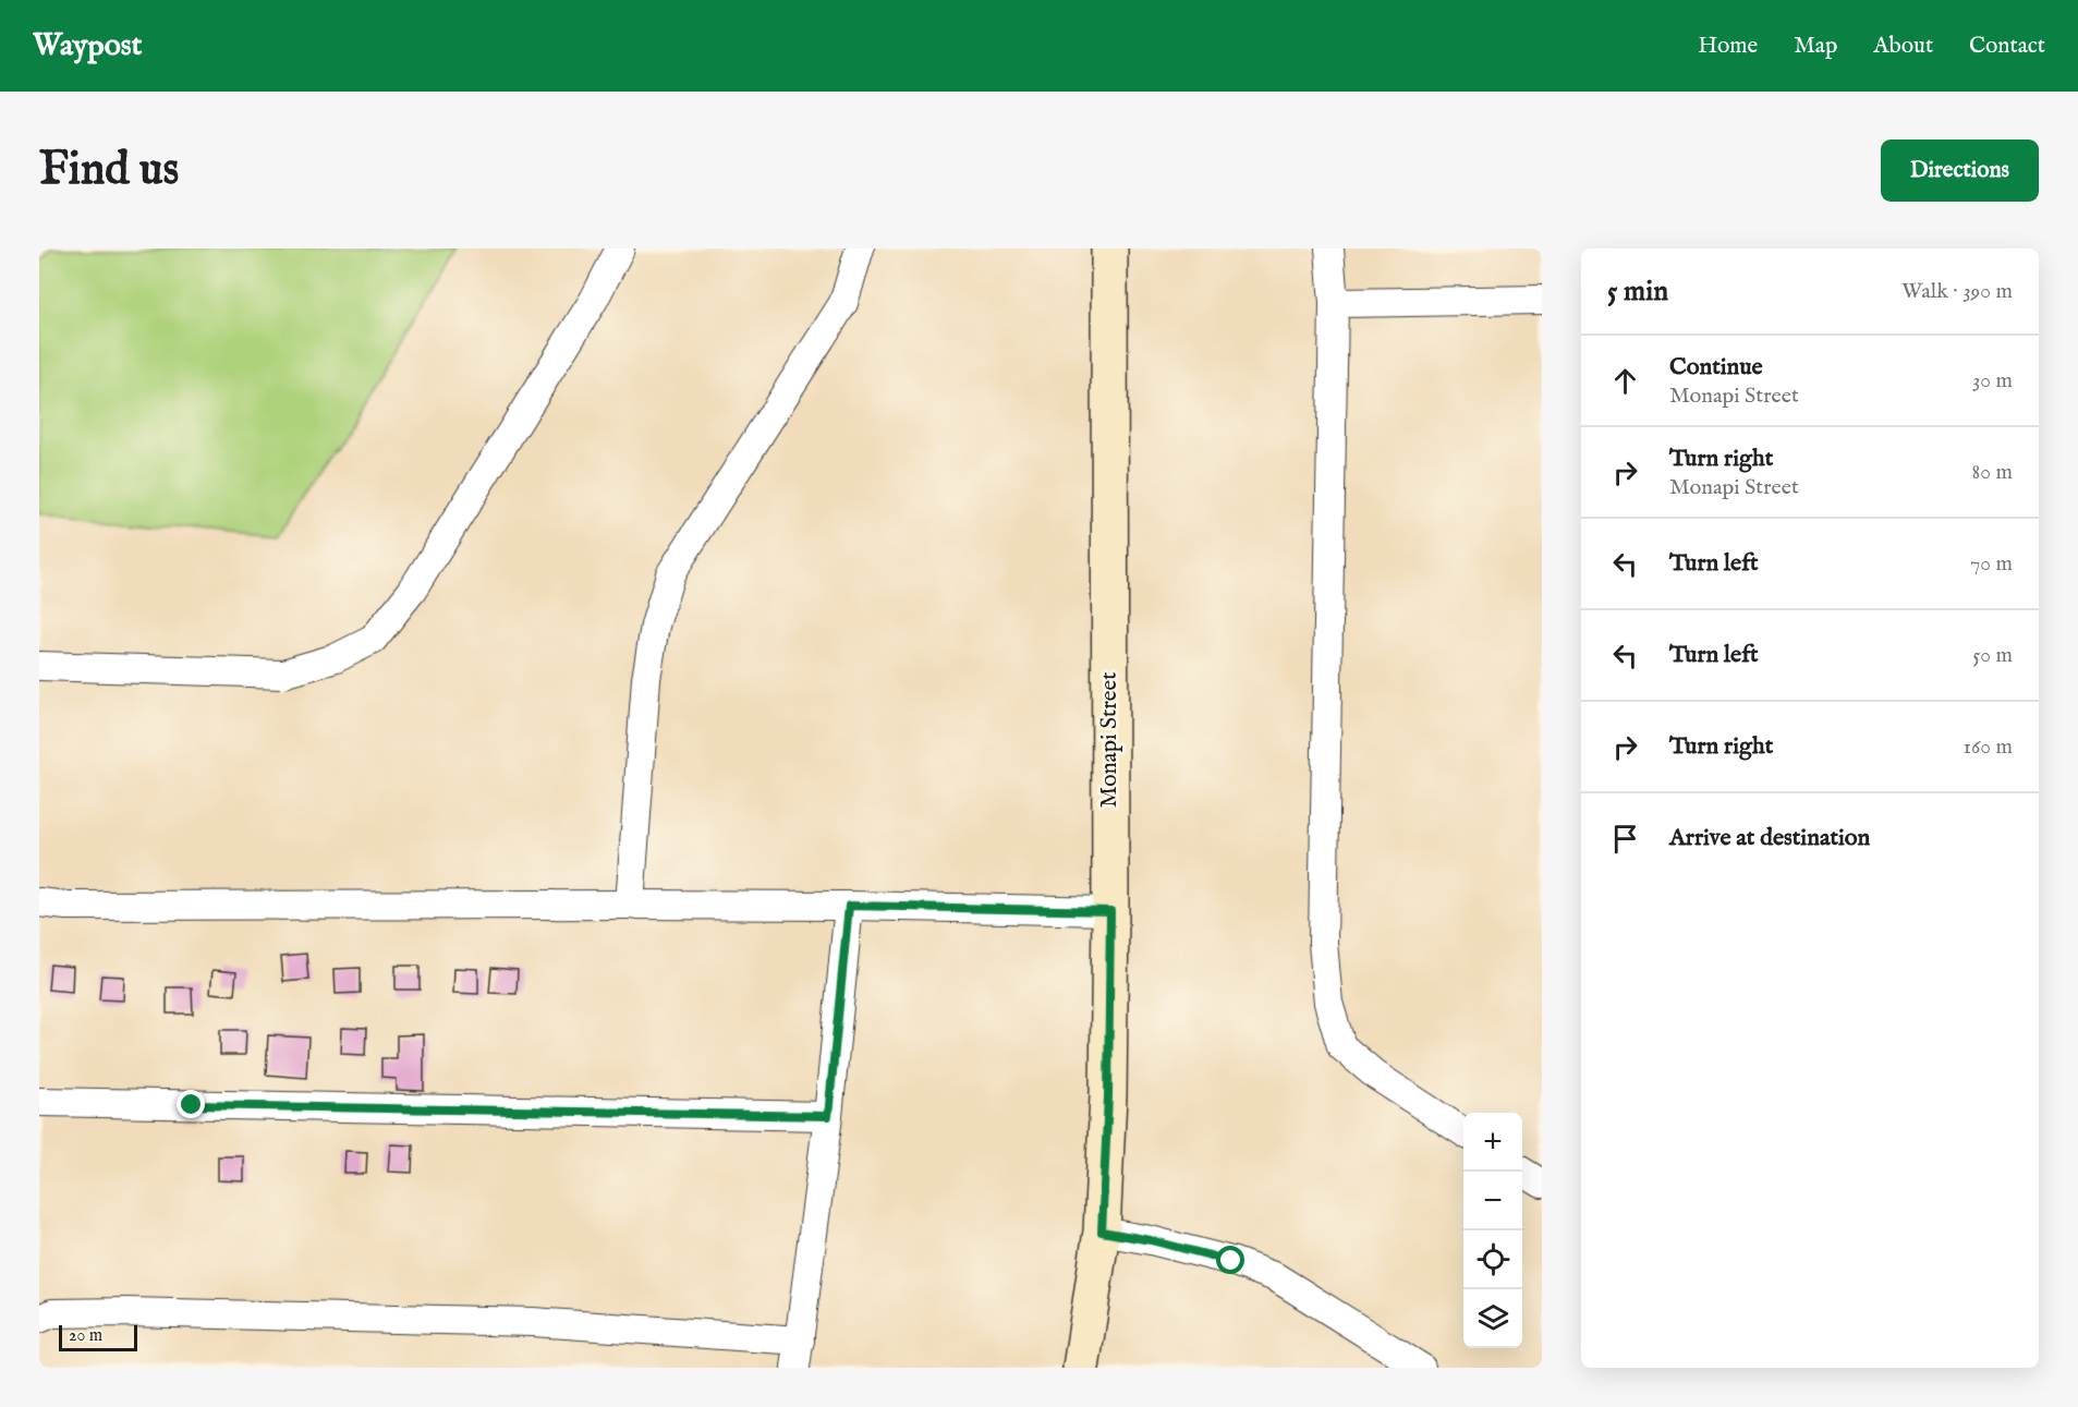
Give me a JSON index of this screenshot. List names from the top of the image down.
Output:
{
  "streets": {
    "street": ["Monapi Street"]
  },
  "scale_bar": "20 m",
  "page": {
    "header": "Waypost",
    "nav": [
      "Home",
      "Map",
      "About",
      "Contact"
    ],
    "buttons": "Directions",
    "title": "Find us",
    "heading": ["5 min", "Walk · 390 m"],
    "list": [
      ["Continue", "Monapi Street", "30 m"],
      ["Turn right", "Monapi Street", "80 m"],
      ["Turn left", "70 m"],
      ["Turn left", "50 m"],
      ["Turn right", "160 m"],
      "Arrive at destination"
    ],
    "map_buttons": ["+", "−"],
    "scale": "20 m"
  }
}
